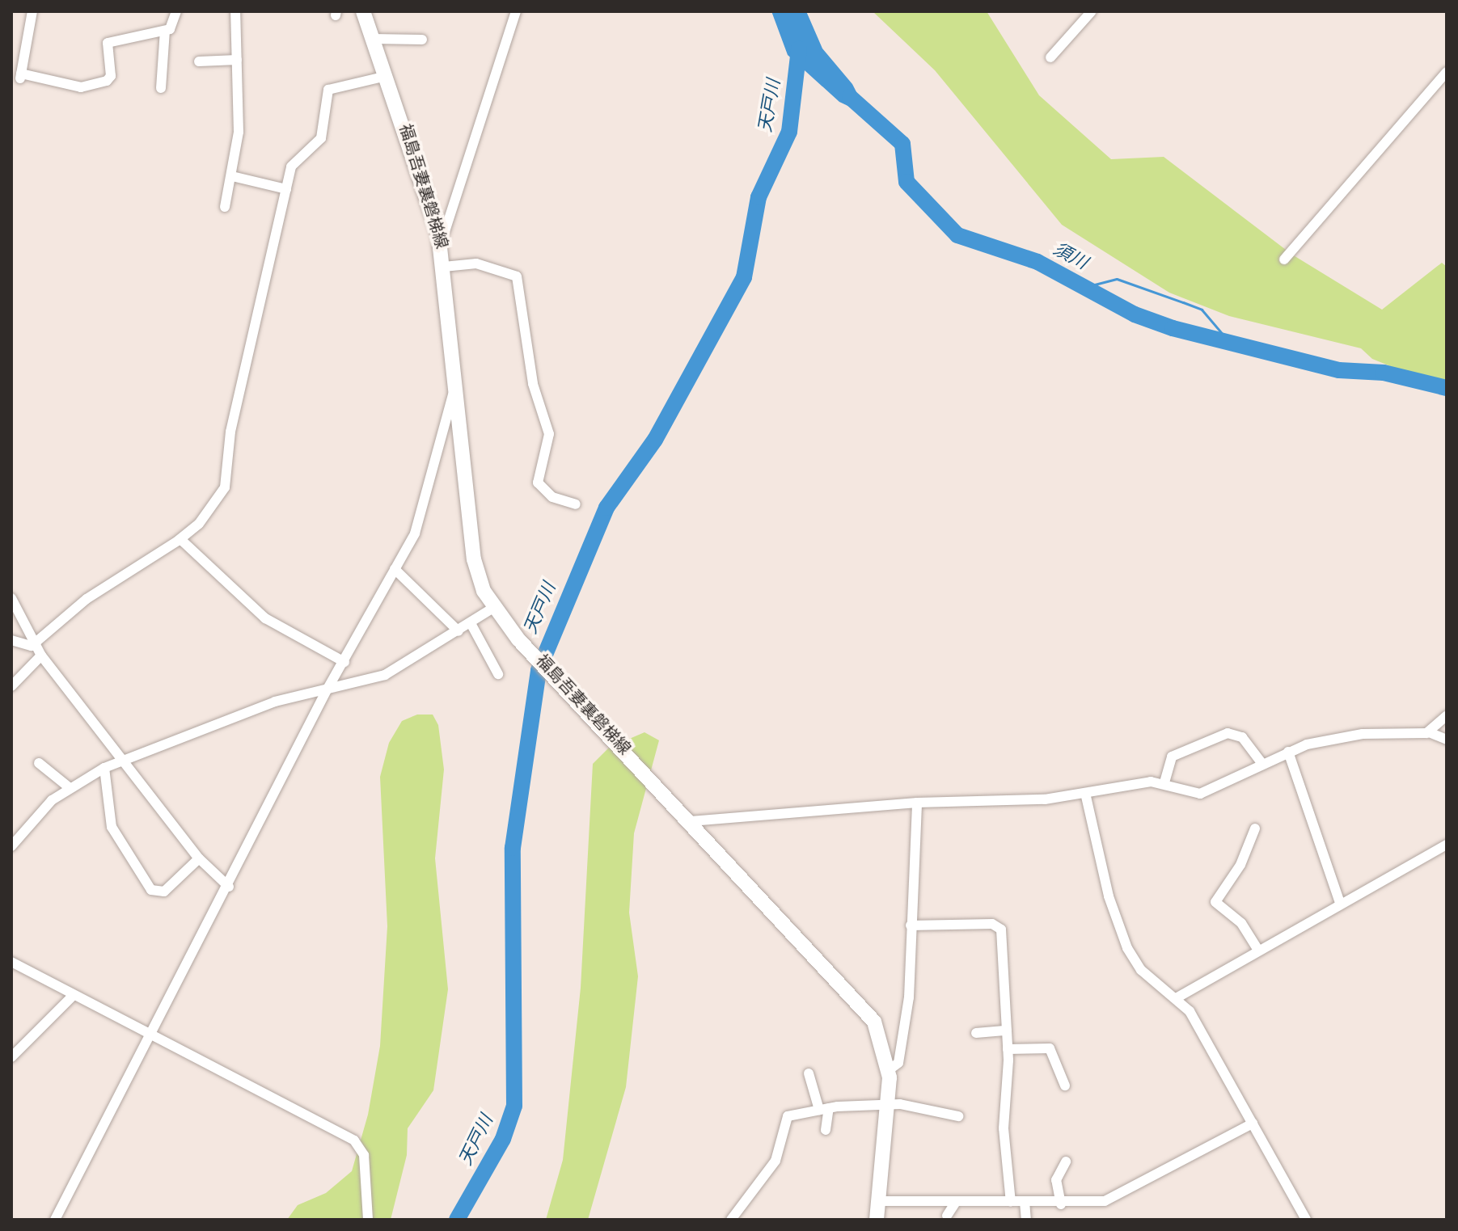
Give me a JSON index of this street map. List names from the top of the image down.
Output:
{
  "streets": {
    "main road": ["福島吾妻裏磐梯線"]
  },
  "water": ["天戸川", "須川"]
}
